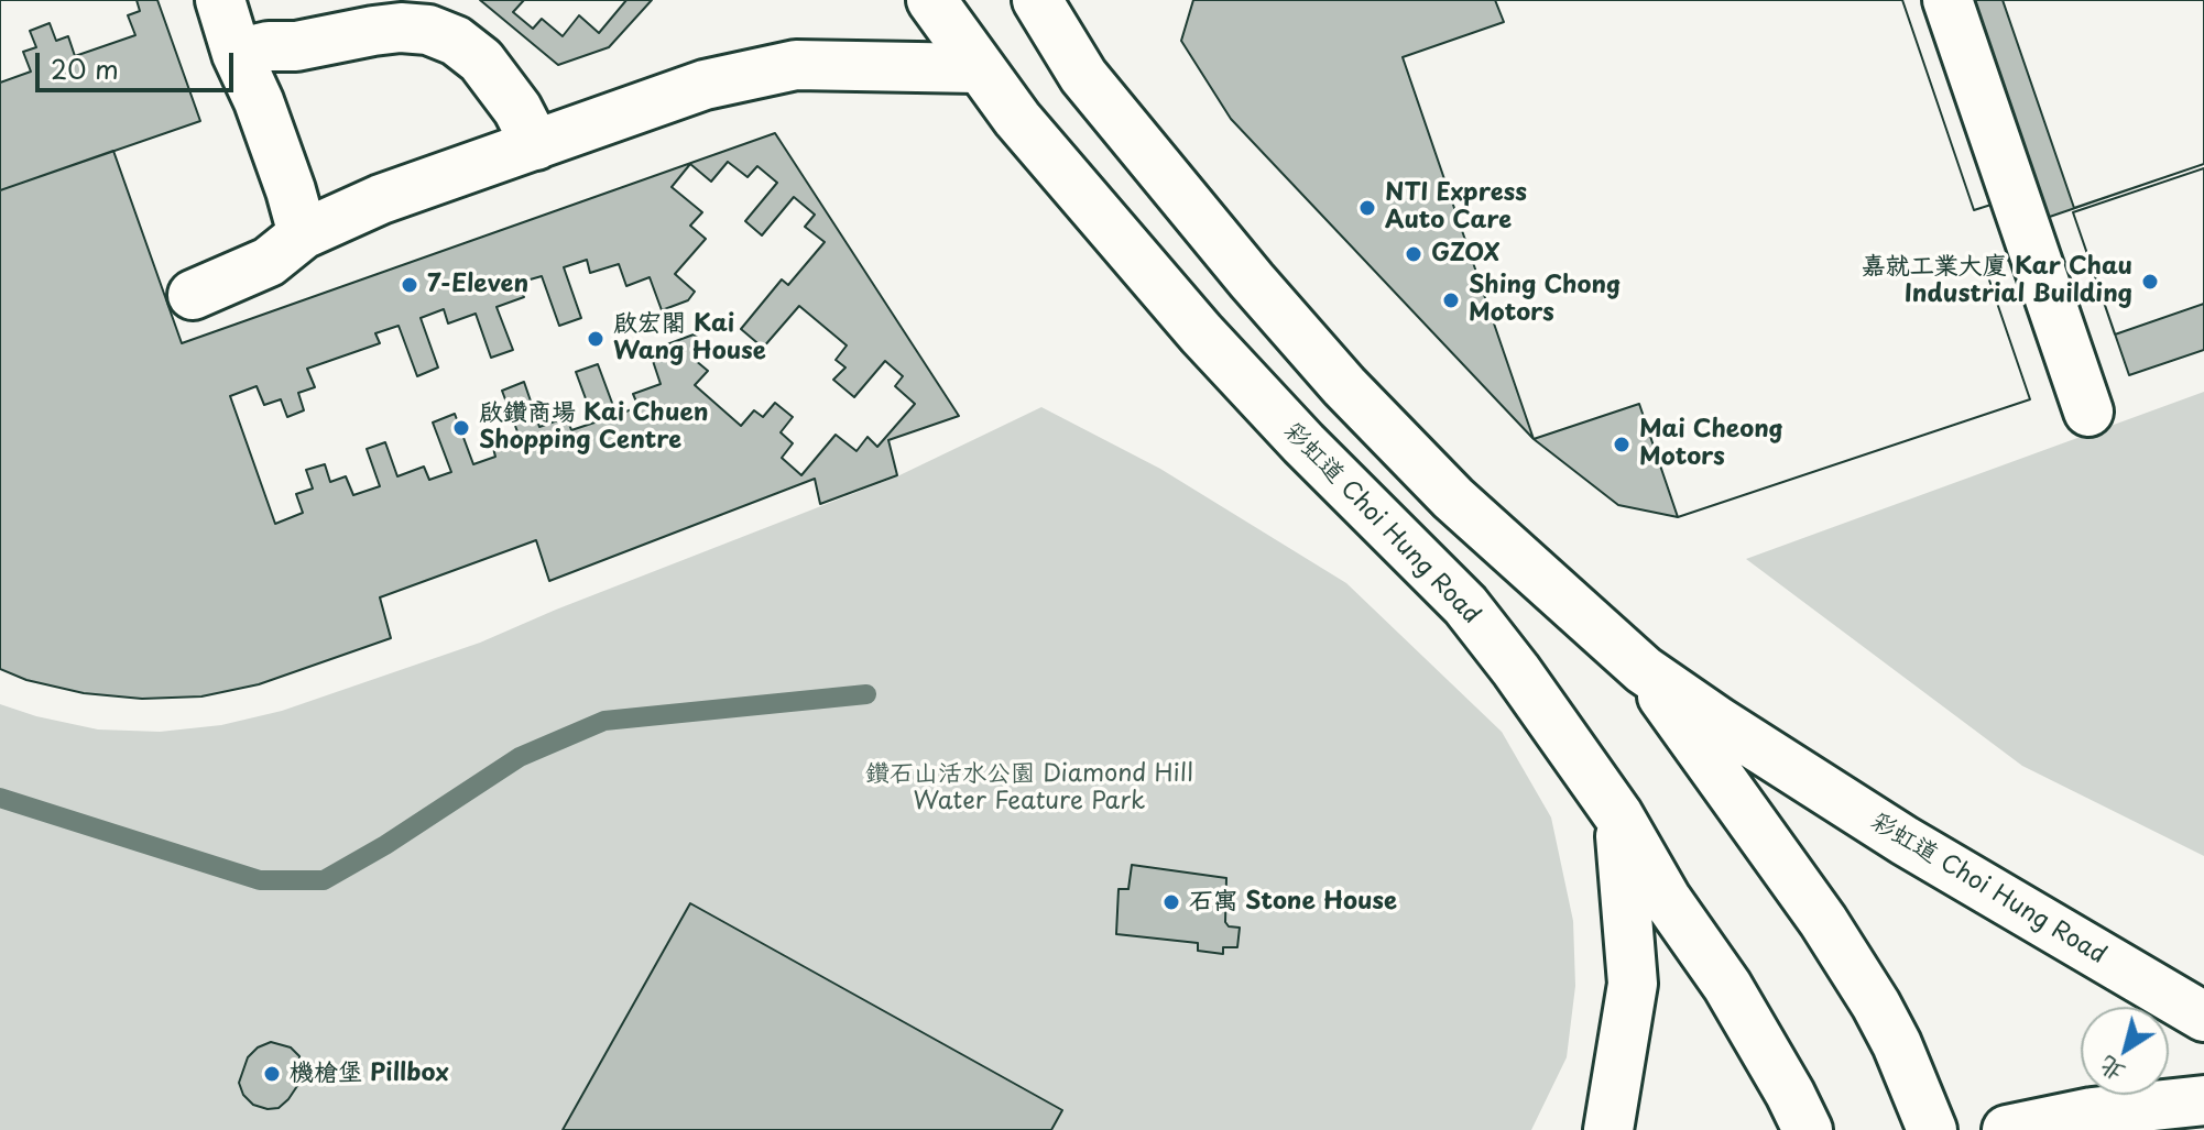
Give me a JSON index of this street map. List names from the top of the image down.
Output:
{
  "streets": {
    "main road": ["彩虹道 Choi Hung Road"]
  },
  "parks": ["鑽石山活水公園 Diamond Hill Water Feature Park"],
  "places": [
    "NTI Express Auto Care",
    "GZOX",
    "嘉就工業大廈 Kar Chau Industrial Building",
    "7-Eleven",
    "Shing Chong Motors",
    "啟宏閣 Kai Wang House",
    "啟鑽商場 Kai Chuen Shopping Centre",
    "Mai Cheong Motors",
    "石寓 Stone House",
    "機槍堡 Pillbox"
  ],
  "scale_bar": "20 m",
  "north": "bottom left"
}
